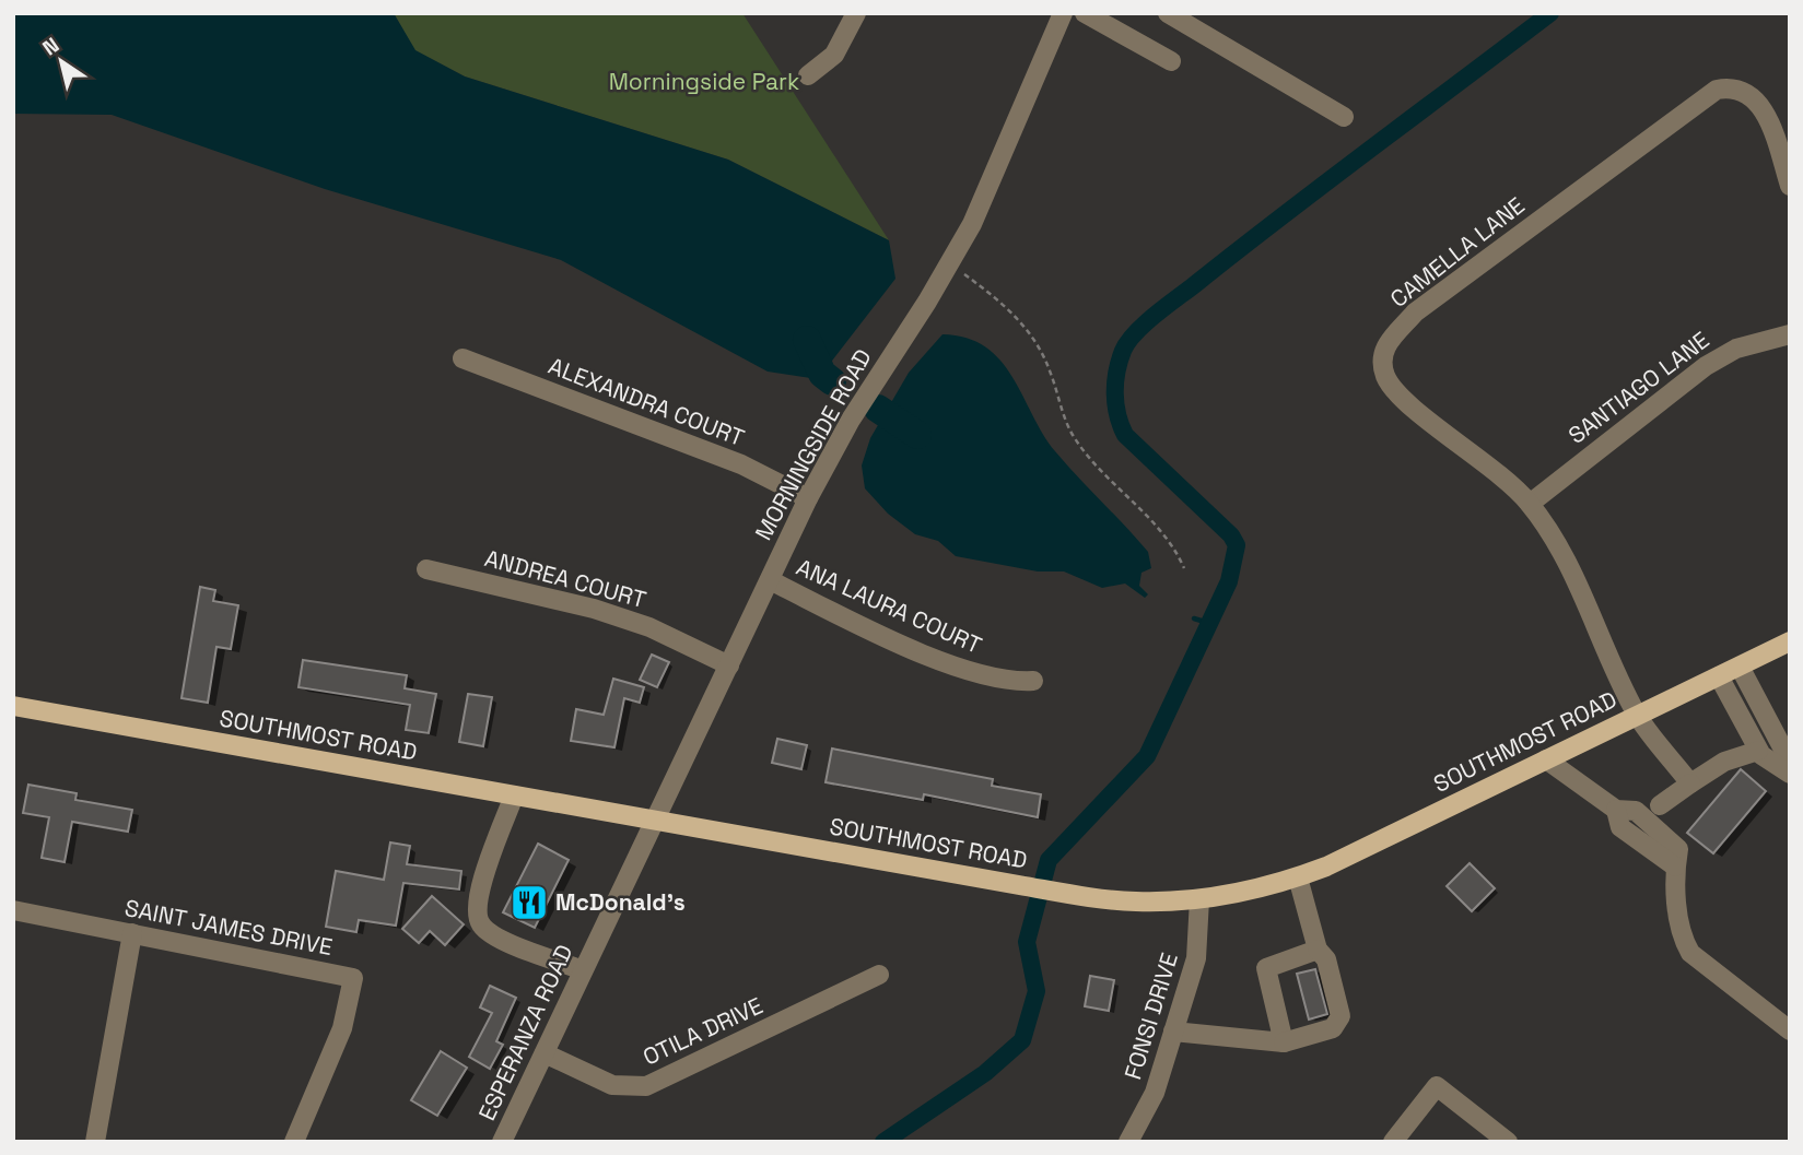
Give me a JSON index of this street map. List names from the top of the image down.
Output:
{
  "streets": {
    "main road": ["SOUTHMOST ROAD"],
    "street": [
      "CAMELLA LANE",
      "SANTIAGO LANE",
      "ALEXANDRA COURT",
      "MORNINGSIDE ROAD",
      "ANDREA COURT",
      "ANA LAURA COURT",
      "SAINT JAMES DRIVE",
      "FONSI DRIVE",
      "OTILA DRIVE",
      "ESPERANZA ROAD"
    ]
  },
  "crossings": [
    ["CAMELLA LANE", "SANTIAGO LANE"],
    ["CAMELLA LANE", "SOUTHMOST ROAD"],
    ["ALEXANDRA COURT", "MORNINGSIDE ROAD"],
    ["MORNINGSIDE ROAD", "ANDREA COURT"],
    ["MORNINGSIDE ROAD", "ANA LAURA COURT"],
    ["MORNINGSIDE ROAD", "SOUTHMOST ROAD"],
    ["MORNINGSIDE ROAD", "ESPERANZA ROAD"],
    ["SOUTHMOST ROAD", "FONSI DRIVE"],
    ["SOUTHMOST ROAD", "ESPERANZA ROAD"],
    ["OTILA DRIVE", "ESPERANZA ROAD"]
  ],
  "parks": ["Morningside Park"],
  "places": {
    "restaurant": ["McDonald's"]
  },
  "north": "top left"
}
